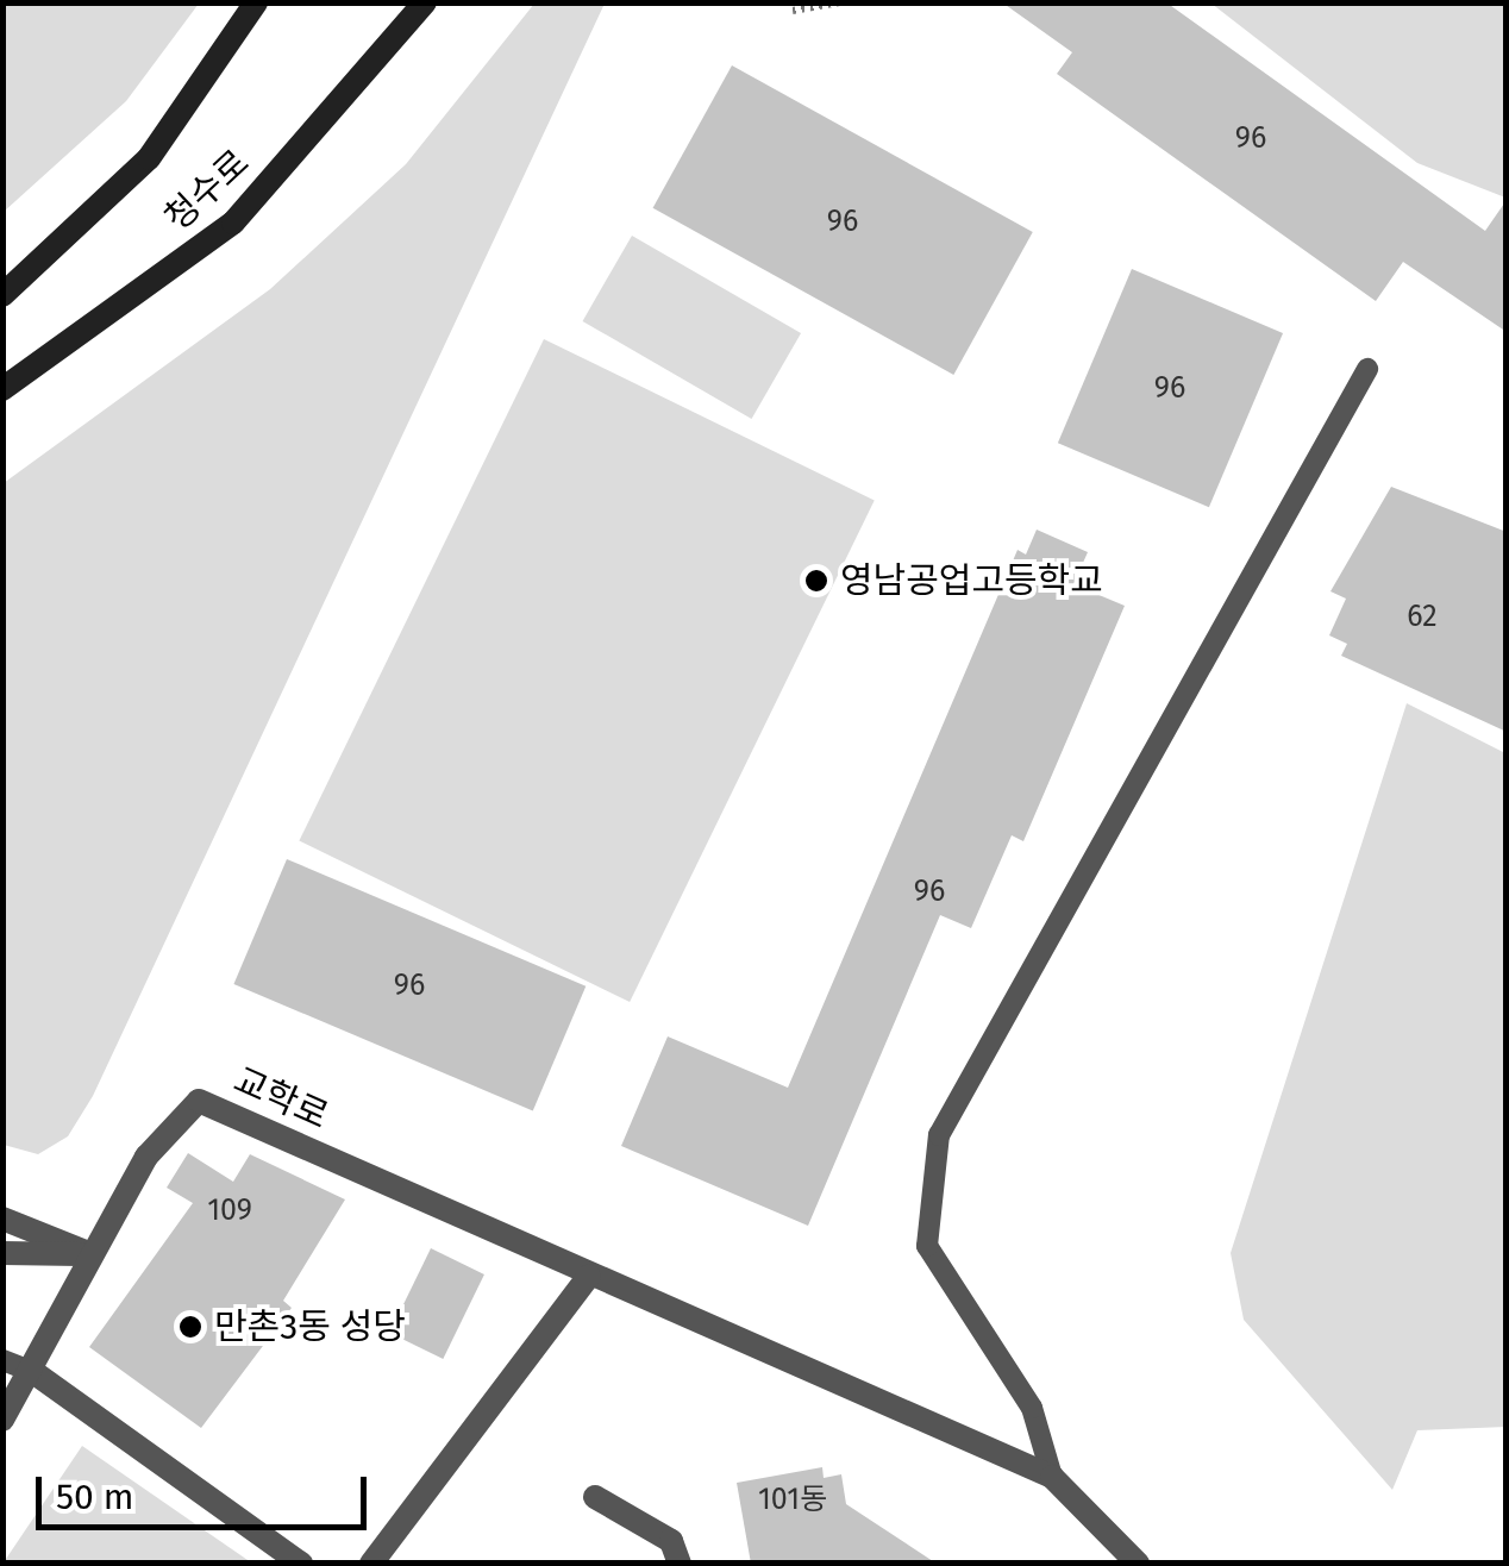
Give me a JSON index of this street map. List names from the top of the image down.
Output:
{
  "streets": {
    "main road": ["청수로"],
    "street": ["교학로"]
  },
  "places": ["영남공업고등학교", "만촌3동 성당"],
  "house_numbers": [
    "96",
    "96",
    "96",
    "62",
    "96",
    "96",
    "109",
    "101동"
  ],
  "scale_bar": "50 m"
}
